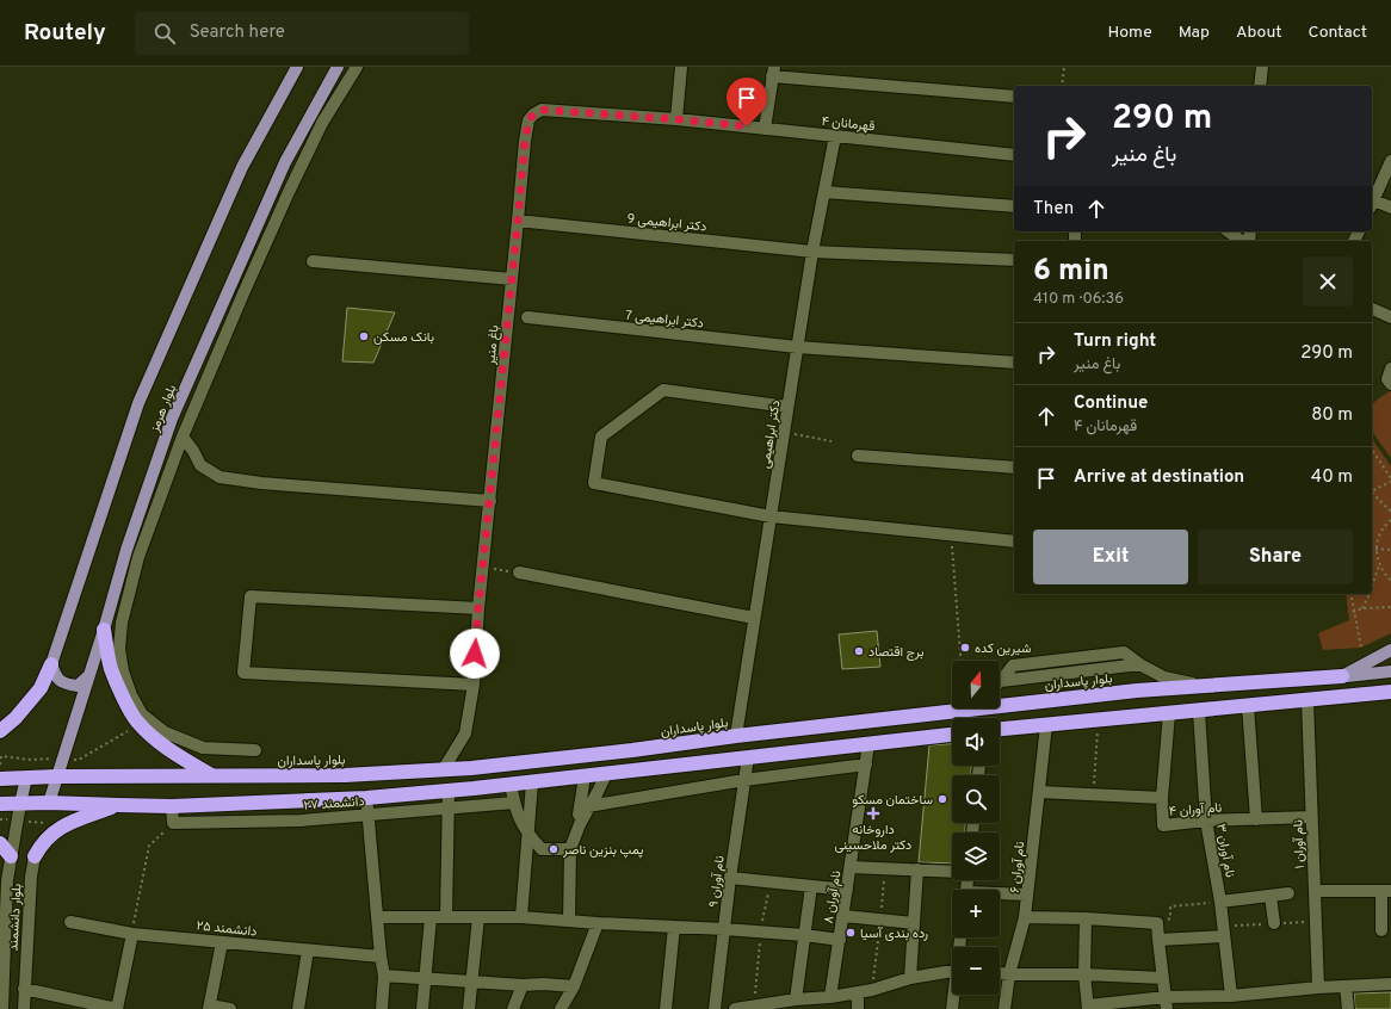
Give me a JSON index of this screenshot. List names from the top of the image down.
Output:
{
  "streets": {
    "highway": ["بلوار پاسداران"],
    "main road": ["بلوار هرمز"],
    "street": [
      "قهرمانان ۴",
      "دکتر ابراهیمی 9",
      "دکتر ابراهیمی 7",
      "باغ منیر",
      "دکتر ابراهیمی",
      "دانشمند ۲۷",
      "نام آوران ۴",
      "نام آوران ۱",
      "نام آوران ۳",
      "نام آوران ۶",
      "نام آوران ۹",
      "نام آوران ۸",
      "بلوار دانشمند",
      "دانشمند ۲۵"
    ]
  },
  "crossings": [
    ["قهرمانان ۴", "باغ منیر"],
    ["قهرمانان ۴", "دکتر ابراهیمی"],
    ["دکتر ابراهیمی 9", "باغ منیر"],
    ["دکتر ابراهیمی 9", "دکتر ابراهیمی"],
    ["دکتر ابراهیمی 7", "دکتر ابراهیمی"],
    ["باغ منیر", "بلوار پاسداران"],
    ["بلوار هرمز", "بلوار پاسداران"],
    ["دکتر ابراهیمی", "بلوار پاسداران"],
    ["نام آوران ۴", "نام آوران ۱"],
    ["نام آوران ۴", "نام آوران ۳"]
  ],
  "places": {
    "other": [
      "بانک مسکن",
      "شیرین کده",
      "برج اقتصاد",
      "ساختمان مسکو",
      "پمپ بنزین ناصر",
      "رده بندی آسیا"
    ],
    "health": ["داروخانه دکتر ملاحسینی"]
  },
  "north": "top",
  "page": {
    "header": "Routely",
    "search": "Search here",
    "nav": [
      "Home",
      "Map",
      "About",
      "Contact"
    ],
    "turn": ["290 m", "باغ منیر"],
    "then": "Then",
    "heading": ["6 min", "410 m · 06:36"],
    "list": [
      {
        "name": "Turn right",
        "note": "باغ منیر",
        "value": "290 m"
      },
      {
        "name": "Continue",
        "note": "قهرمانان ۴",
        "value": "80 m"
      },
      {
        "name": "Arrive at destination",
        "value": "40 m"
      }
    ],
    "buttons": ["Exit", "Share"],
    "map_buttons": ["+", "−"]
  }
}
